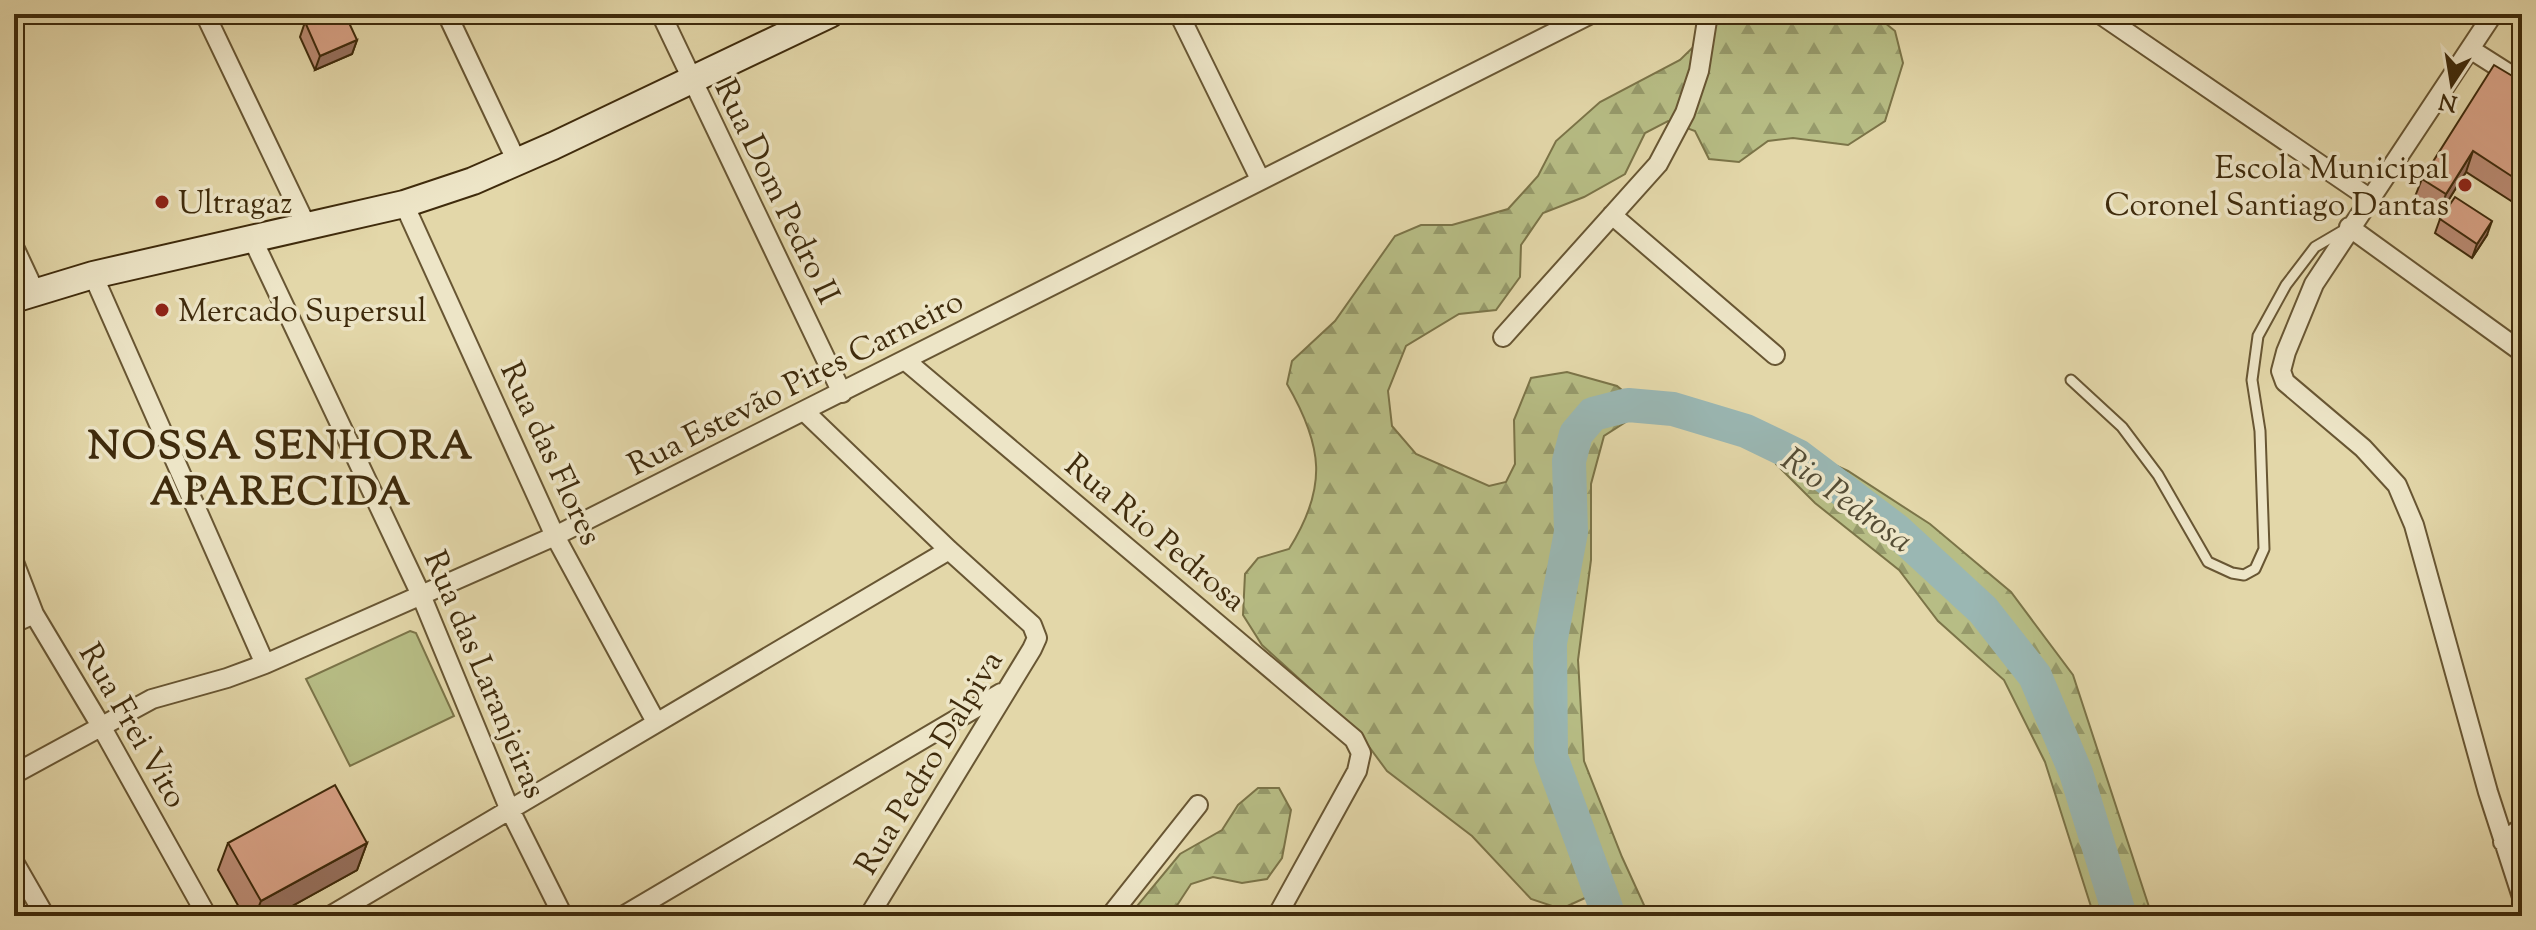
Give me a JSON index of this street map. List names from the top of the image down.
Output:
{
  "streets": {
    "street": [
      "Rua Dom Pedro II",
      "Rua Estevão Pires Carneiro",
      "Rua das Flores",
      "Rua Rio Pedrosa",
      "Rua das Laranjeiras",
      "Rua Frei Vito",
      "Rua Pedro Dalpiva"
    ]
  },
  "crossings": [
    ["Rua Dom Pedro II", "Rua Estevão Pires Carneiro"],
    ["Rua Estevão Pires Carneiro", "Rua das Flores"],
    ["Rua Estevão Pires Carneiro", "Rua Rio Pedrosa"],
    ["Rua Estevão Pires Carneiro", "Rua das Laranjeiras"],
    ["Rua Estevão Pires Carneiro", "Rua Frei Vito"]
  ],
  "districts": ["NOSSA SENHORA APARECIDA"],
  "water": ["Rio Pedrosa"],
  "places": ["Escola Municipal Coronel Santiago Dantas", "Ultragaz", "Mercado Supersul"],
  "north": "bottom"
}
